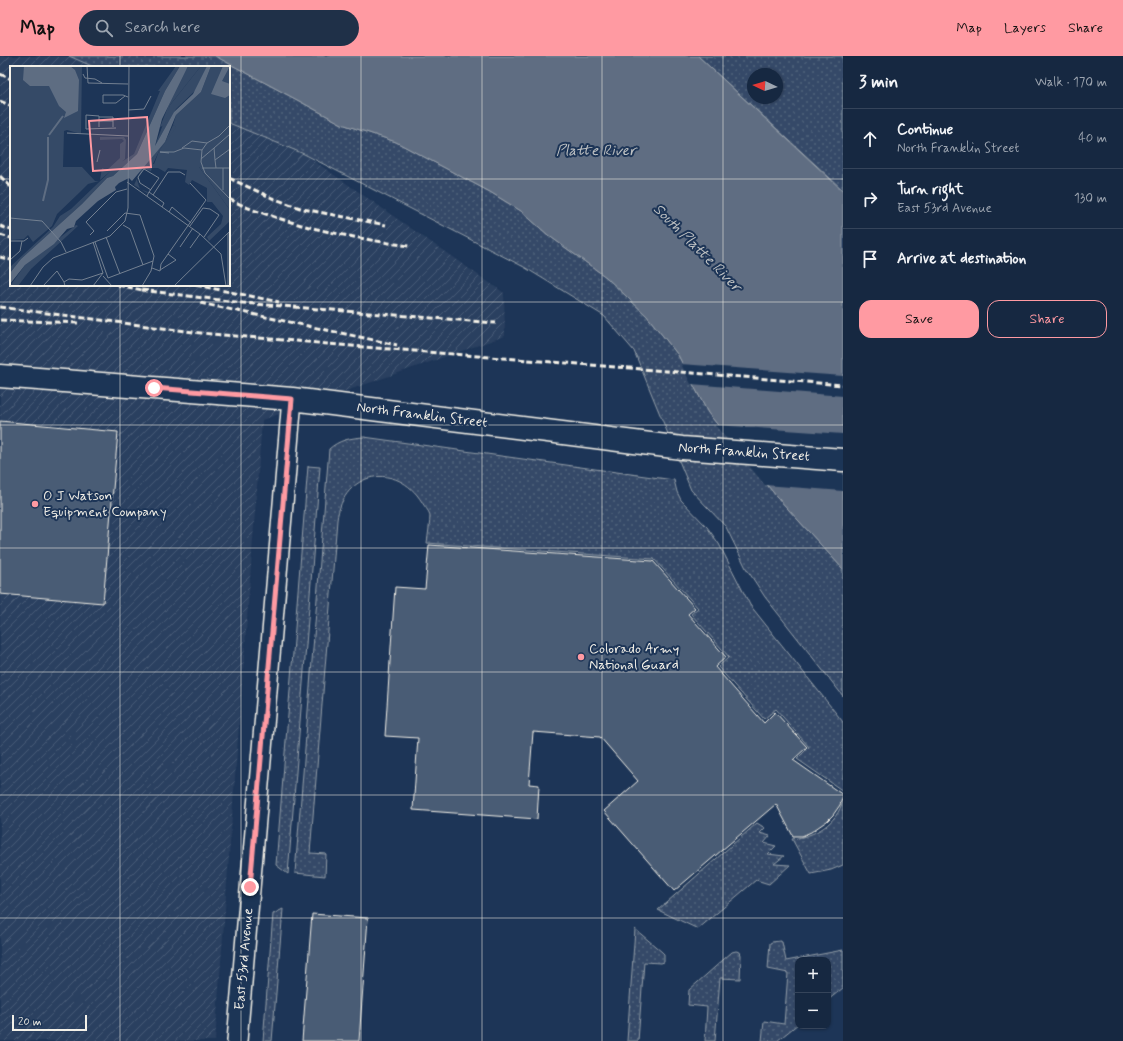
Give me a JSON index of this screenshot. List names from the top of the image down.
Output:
{
  "streets": {
    "street": ["North Franklin Street", "East 53rd Avenue"]
  },
  "crossings": [
    ["North Franklin Street", "East 53rd Avenue"]
  ],
  "water": ["Platte River", "South Platte River"],
  "places": ["O J Watson Equipment Company", "Colorado Army National Guard"],
  "scale_bar": "20 m",
  "north": "left",
  "page": {
    "header": "Map",
    "search": "Search here",
    "nav": ["Map", "Layers", "Share"],
    "heading": ["3 min", "Walk · 170 m"],
    "list": [
      ["Continue", "North Franklin Street", "40 m"],
      ["Turn right", "East 53rd Avenue", "130 m"],
      "Arrive at destination"
    ],
    "buttons": ["Save", "Share"],
    "map_buttons": ["+", "−"],
    "scale": "20 m"
  }
}
